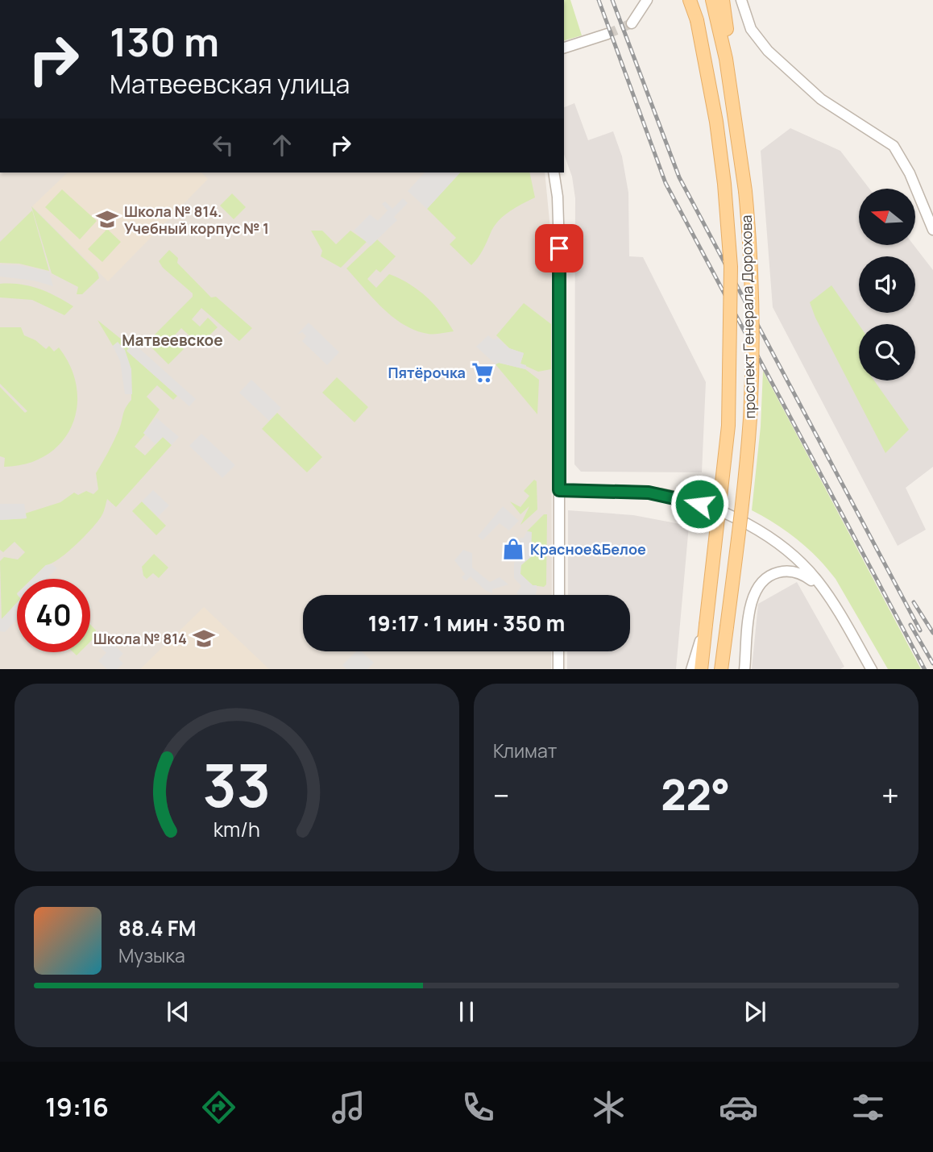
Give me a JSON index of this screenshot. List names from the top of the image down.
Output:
{
  "streets": {
    "main road": ["проспект Генерала Дорохова"]
  },
  "districts": ["Матвеевское"],
  "places": {
    "school or university": ["Школа № 814. Учебный корпус № 1", "Школа № 814"],
    "supermarket": ["Пятёрочка"],
    "shop": ["Красное&Белое"]
  },
  "north": "left",
  "page": {
    "turn": ["130 m", "Матвеевская улица"],
    "limit": "40",
    "trip": "19:17 · 1 мин · 350 m",
    "tile": "Климат",
    "heat": ["−", "22°", "+"],
    "song": ["88.4 FM", "Музыка"],
    "tabs": "19:16",
    "gauge": ["33", "km/h"]
  }
}
